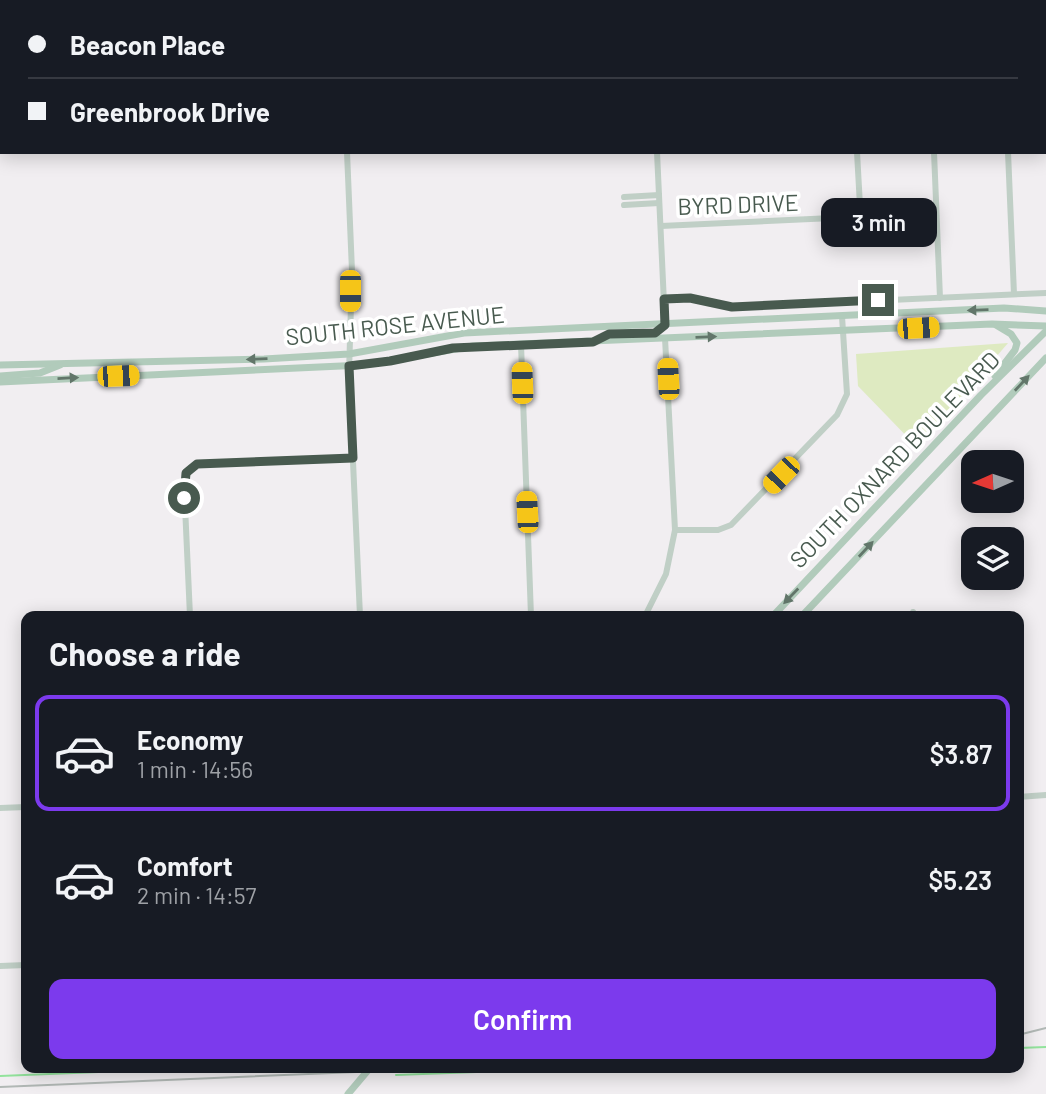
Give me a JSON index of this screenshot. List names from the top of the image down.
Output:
{
  "streets": {
    "main road": ["SOUTH ROSE AVENUE", "SOUTH OXNARD BOULEVARD"],
    "street": ["BYRD DRIVE"]
  },
  "crossings": [
    ["SOUTH ROSE AVENUE", "SOUTH OXNARD BOULEVARD"]
  ],
  "north": "left",
  "page": {
    "banner": ["Beacon Place", "Greenbrook Drive"],
    "bubble": "3 min",
    "heading": "Choose a ride",
    "list": [
      {
        "name": "Economy",
        "note": "1 min · 14:56",
        "value": "$3.87"
      },
      {
        "name": "Comfort",
        "note": "2 min · 14:57",
        "value": "$5.23"
      }
    ],
    "buttons": "Confirm"
  }
}
